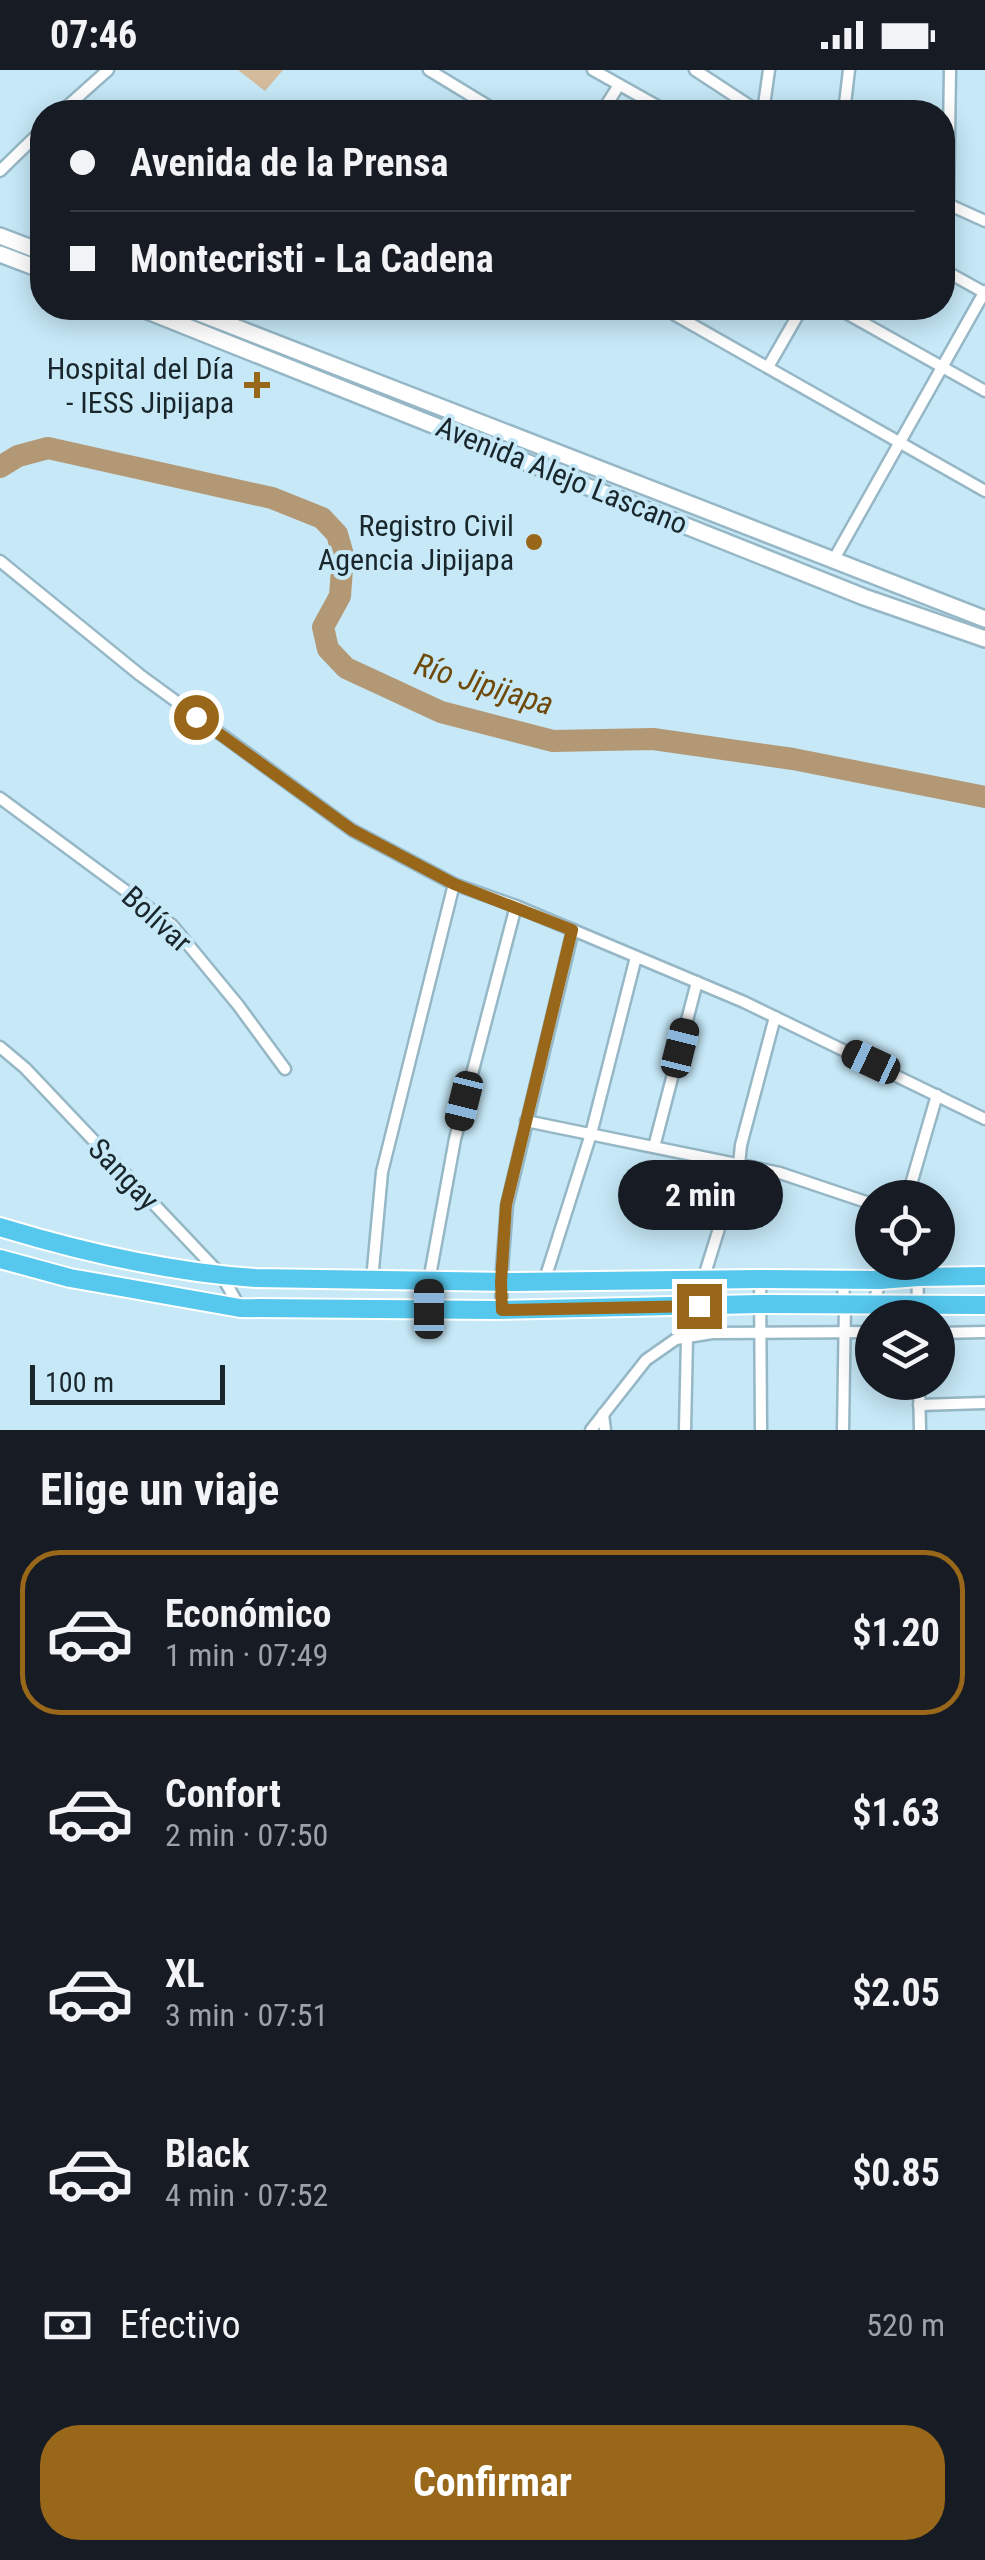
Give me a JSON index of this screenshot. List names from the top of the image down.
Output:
{
  "streets": {
    "main road": ["Avenida Alejo Lascano"],
    "street": ["Bolívar", "Sangay"]
  },
  "water": ["Río Jipijapa"],
  "places": {
    "health": ["Hospital del Día - IESS Jipijapa"],
    "other": ["Registro Civil Agencia Jipijapa"]
  },
  "scale_bar": "100 m",
  "page": {
    "status": "07:46",
    "banner": ["Avenida de la Prensa", "Montecristi - La Cadena"],
    "bubble": "2 min",
    "scale": "100 m",
    "heading": "Elige un viaje",
    "list": [
      {
        "name": "Económico",
        "note": "1 min · 07:49",
        "value": "$1.20"
      },
      {
        "name": "Confort",
        "note": "2 min · 07:50",
        "value": "$1.63"
      },
      {
        "name": "XL",
        "note": "3 min · 07:51",
        "value": "$2.05"
      },
      {
        "name": "Black",
        "note": "4 min · 07:52",
        "value": "$0.85"
      }
    ],
    "pay": ["Efectivo", "520 m"],
    "buttons": "Confirmar"
  }
}
